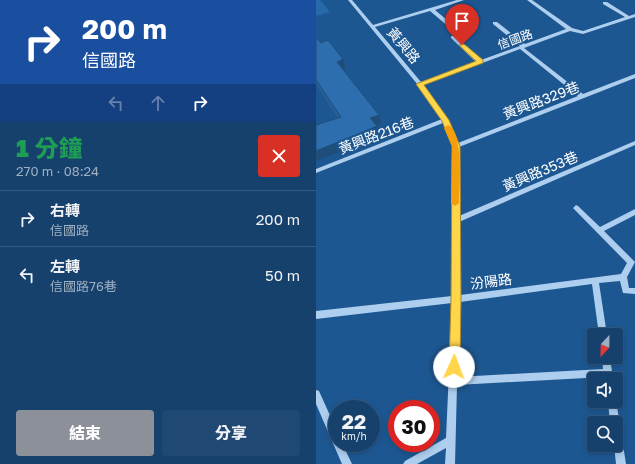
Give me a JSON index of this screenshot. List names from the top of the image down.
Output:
{
  "streets": {
    "street": [
      "信國路",
      "黃興路",
      "黃興路329巷",
      "黃興路216巷",
      "黃興路353巷",
      "汾陽路"
    ]
  },
  "crossings": [
    ["信國路", "黃興路"],
    ["黃興路", "黃興路329巷"],
    ["黃興路", "黃興路216巷"],
    ["黃興路", "黃興路353巷"],
    ["黃興路", "汾陽路"]
  ],
  "north": "bottom",
  "page": {
    "turn": ["200 m", "信國路"],
    "heading": ["1 分鐘", "270 m · 08:24"],
    "list": [
      {
        "name": "右轉",
        "note": "信國路",
        "value": "200 m"
      },
      {
        "name": "左轉",
        "note": "信國路76巷",
        "value": "50 m"
      }
    ],
    "speed": "22 km/h",
    "limit": "30",
    "buttons": ["結束", "分享"]
  }
}
